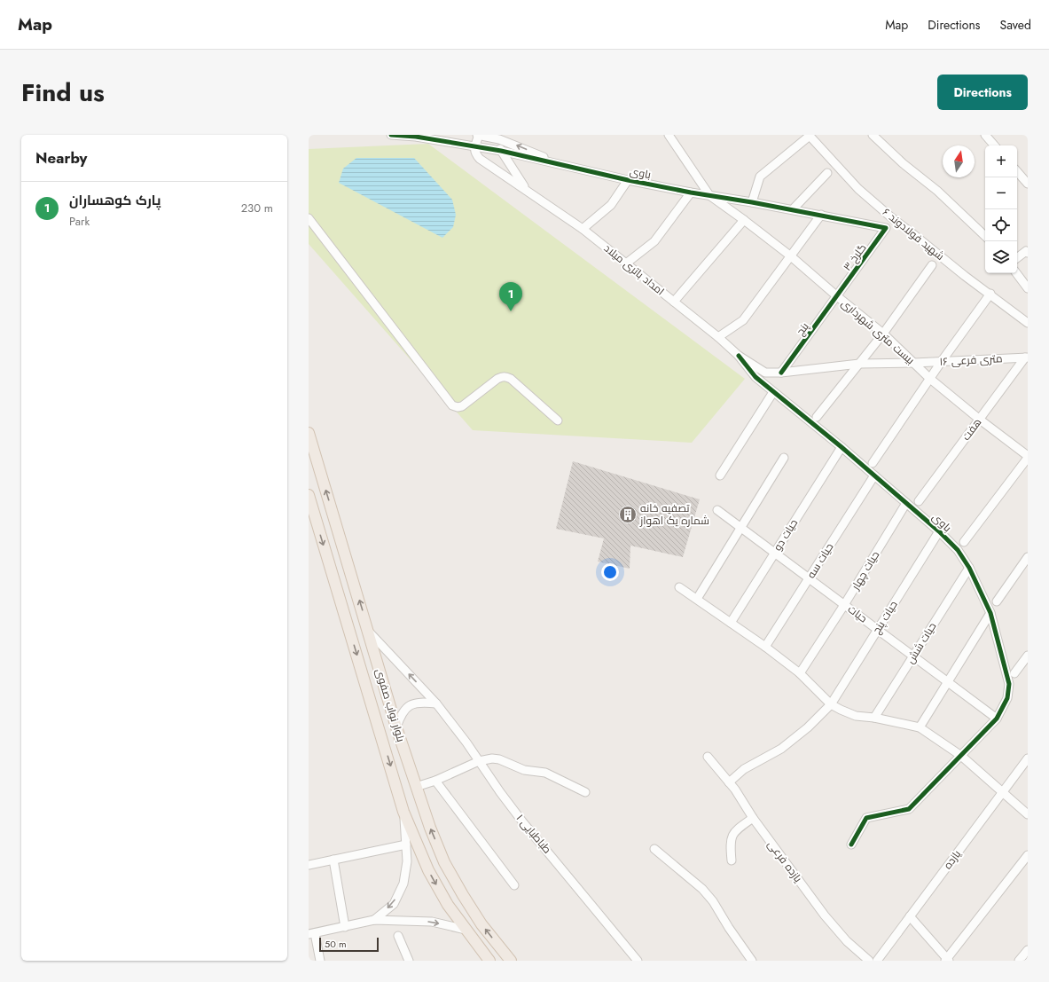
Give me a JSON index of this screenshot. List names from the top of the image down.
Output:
{
  "streets": {
    "main road": ["بلوار نواب صفوی"],
    "street": [
      "باوی",
      "شهید فولادوند ۶",
      "گلرخ ۳",
      "امداد باتری میلاد",
      "پنج",
      "بیست متری شهرداری",
      "۱۶ متری فرعی",
      "هفت",
      "حیات دو",
      "حیات سه",
      "حیات چهار",
      "حیات",
      "حیات پنج",
      "حیات شش",
      "طباطبایی ۱",
      "یازده",
      "یازده فرعی"
    ]
  },
  "crossings": [
    ["باوی", "گلرخ ۳"],
    ["باوی", "امداد باتری میلاد"],
    ["باوی", "بیست متری شهرداری"],
    ["باوی", "۱۶ متری فرعی"],
    ["باوی", "حیات دو"],
    ["باوی", "حیات سه"],
    ["باوی", "حیات چهار"],
    ["باوی", "حیات"],
    ["باوی", "حیات پنج"],
    ["باوی", "حیات شش"],
    ["گلرخ ۳", "پنج"],
    ["گلرخ ۳", "بیست متری شهرداری"],
    ["امداد باتری میلاد", "۱۶ متری فرعی"],
    ["پنج", "بیست متری شهرداری"],
    ["پنج", "۱۶ متری فرعی"],
    ["بیست متری شهرداری", "۱۶ متری فرعی"],
    ["بیست متری شهرداری", "هفت"],
    ["۱۶ متری فرعی", "هفت"],
    ["حیات دو", "حیات"],
    ["حیات سه", "حیات"],
    ["حیات چهار", "حیات"],
    ["حیات", "حیات پنج"],
    ["حیات", "حیات شش"],
    ["حیات پنج", "یازده فرعی"],
    ["بلوار نواب صفوی", "طباطبایی ۱"]
  ],
  "places": {
    "building": ["تصفیه خانه شماره یک اهواز"]
  },
  "scale_bar": "50 m",
  "north": "top",
  "page": {
    "header": "Map",
    "nav": ["Map", "Directions", "Saved"],
    "title": "Find us",
    "buttons": "Directions",
    "heading": "Nearby",
    "map_buttons": ["+", "−"],
    "list": [
      {
        "mark": "1",
        "name": "پارک کوهساران",
        "note": "Park",
        "value": "230 m"
      }
    ],
    "pins": "1",
    "scale": "50 m"
  }
}
